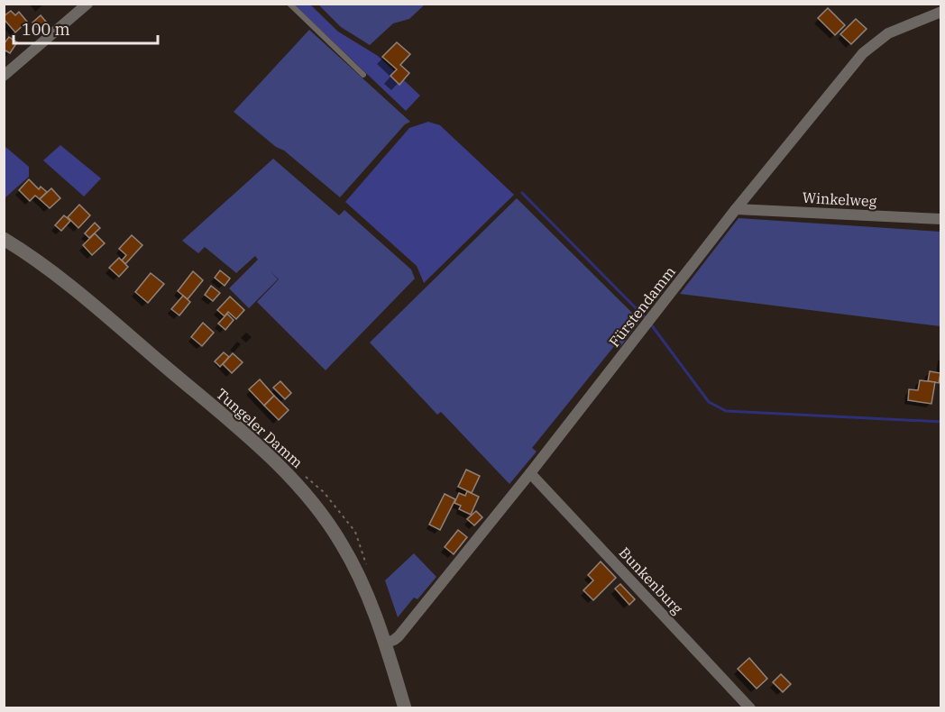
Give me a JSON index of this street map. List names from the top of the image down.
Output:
{
  "streets": {
    "street": [
      "Winkelweg",
      "Fürstendamm",
      "Tungeler Damm",
      "Bunkenburg"
    ]
  },
  "crossings": [
    ["Winkelweg", "Fürstendamm"],
    ["Fürstendamm", "Tungeler Damm"],
    ["Fürstendamm", "Bunkenburg"]
  ],
  "scale_bar": "100 m"
}
